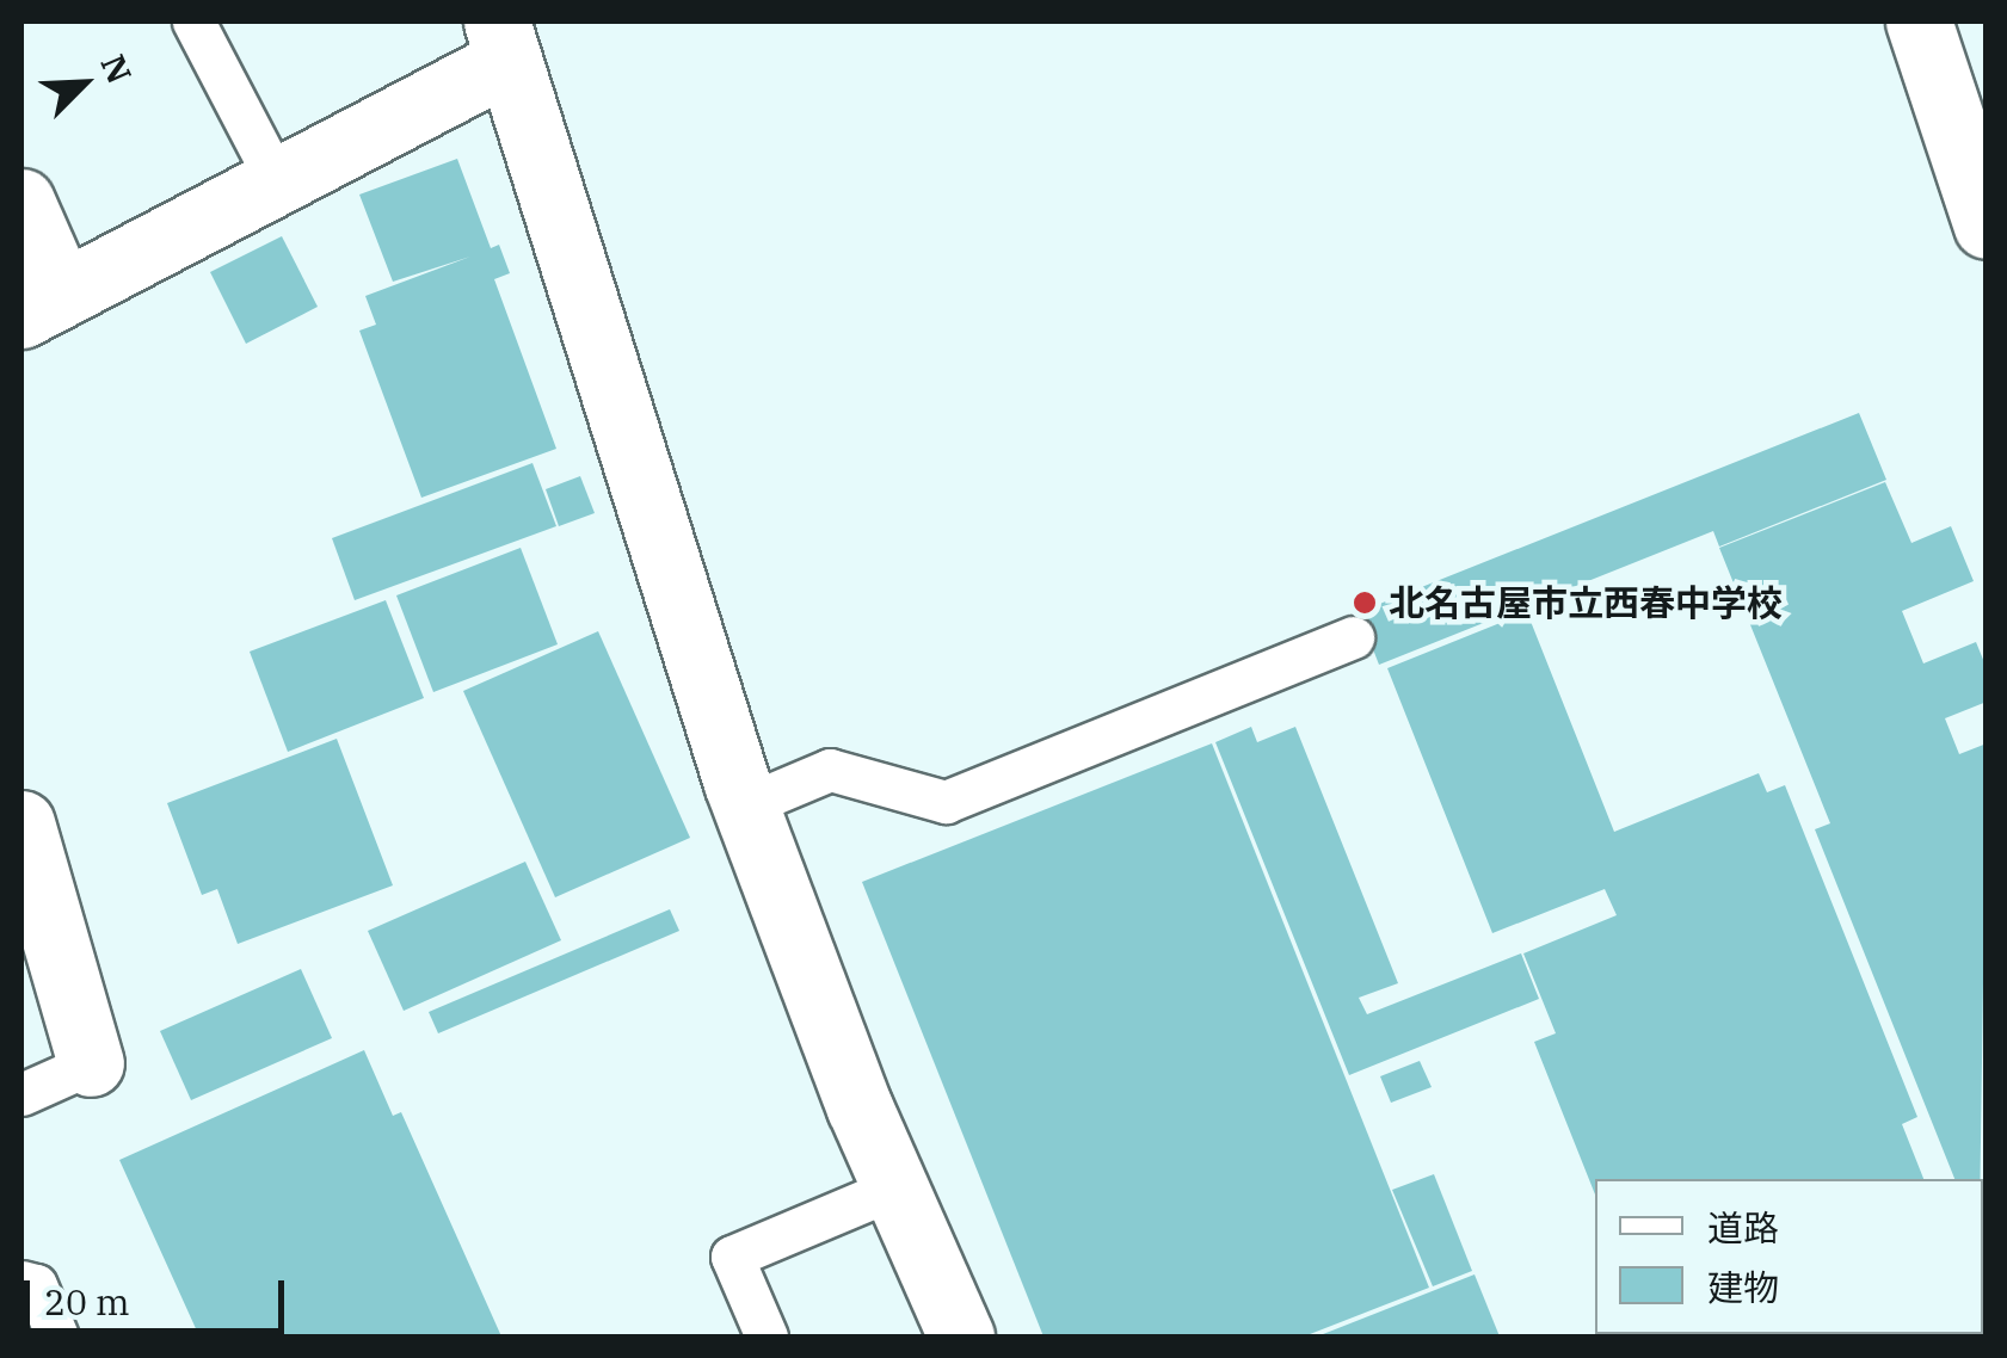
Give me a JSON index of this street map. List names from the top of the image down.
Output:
{
  "places": ["北名古屋市立西春中学校"],
  "legend": ["道路", "建物"],
  "scale_bar": "20 m",
  "north": "top right"
}
